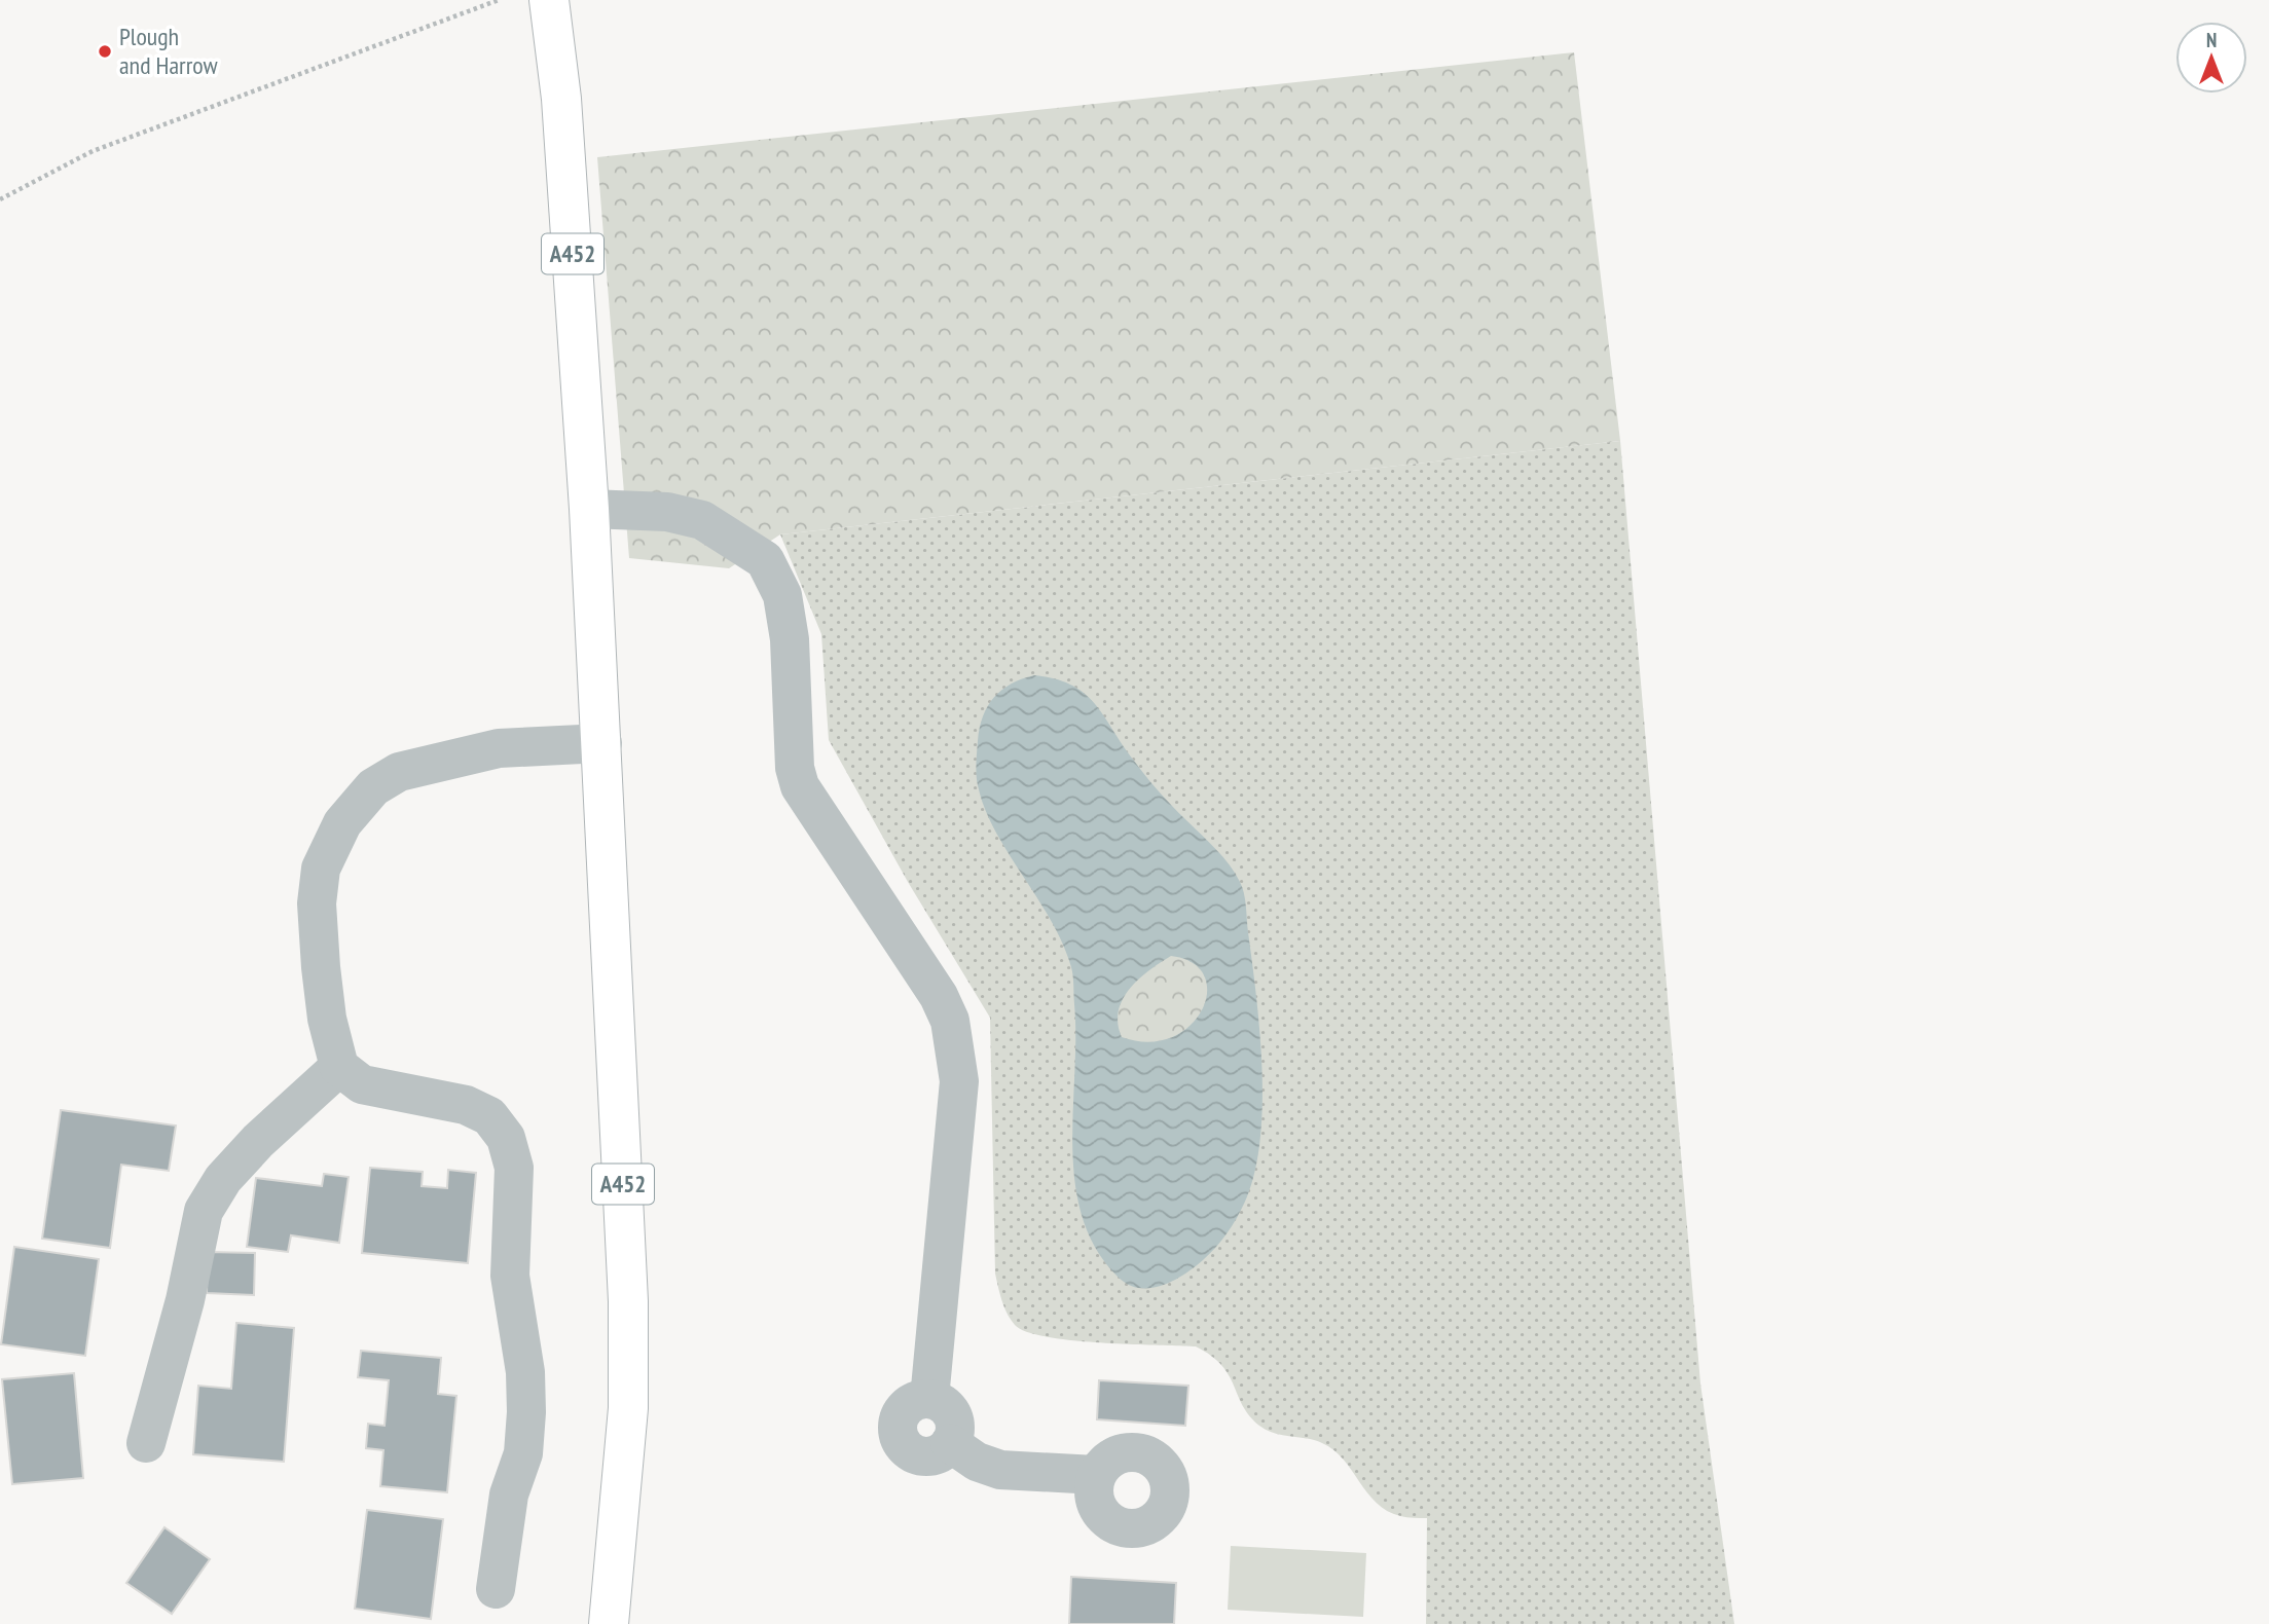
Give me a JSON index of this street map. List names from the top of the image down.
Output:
{
  "streets": {
    "highway": ["A452"]
  },
  "places": ["Plough and Harrow"],
  "north": "top"
}
